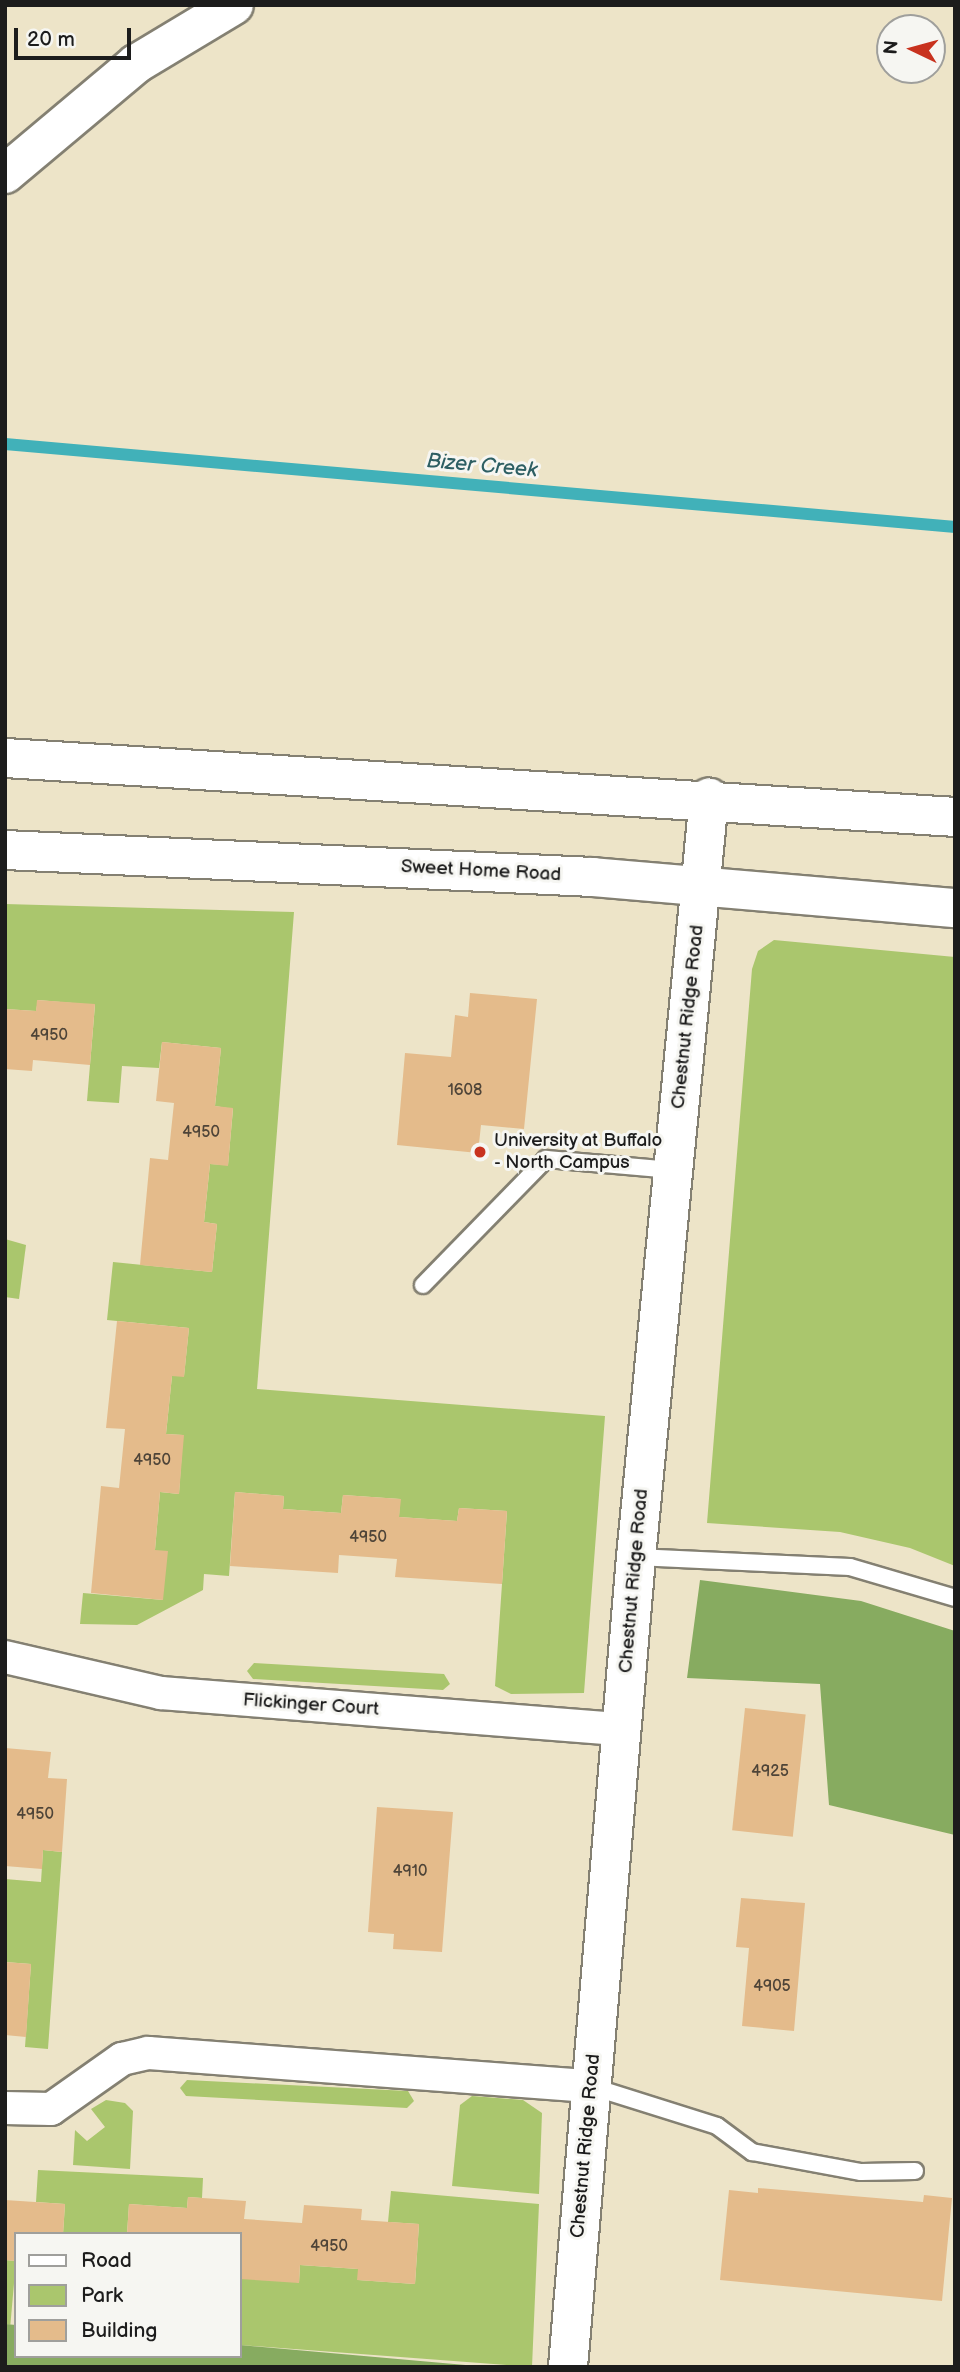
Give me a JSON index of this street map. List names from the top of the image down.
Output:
{
  "streets": {
    "main road": ["Sweet Home Road", "Chestnut Ridge Road"],
    "street": ["Flickinger Court"]
  },
  "crossings": [
    ["Sweet Home Road", "Chestnut Ridge Road"],
    ["Chestnut Ridge Road", "Flickinger Court"]
  ],
  "water": ["Bizer Creek"],
  "places": ["University at Buffalo - North Campus"],
  "house_numbers": [
    "4950",
    "1608",
    "4950",
    "4950",
    "4950",
    "4925",
    "4950",
    "4910",
    "4905",
    "4950"
  ],
  "legend": ["Road", "Park", "Building"],
  "scale_bar": "20 m",
  "north": "left"
}
